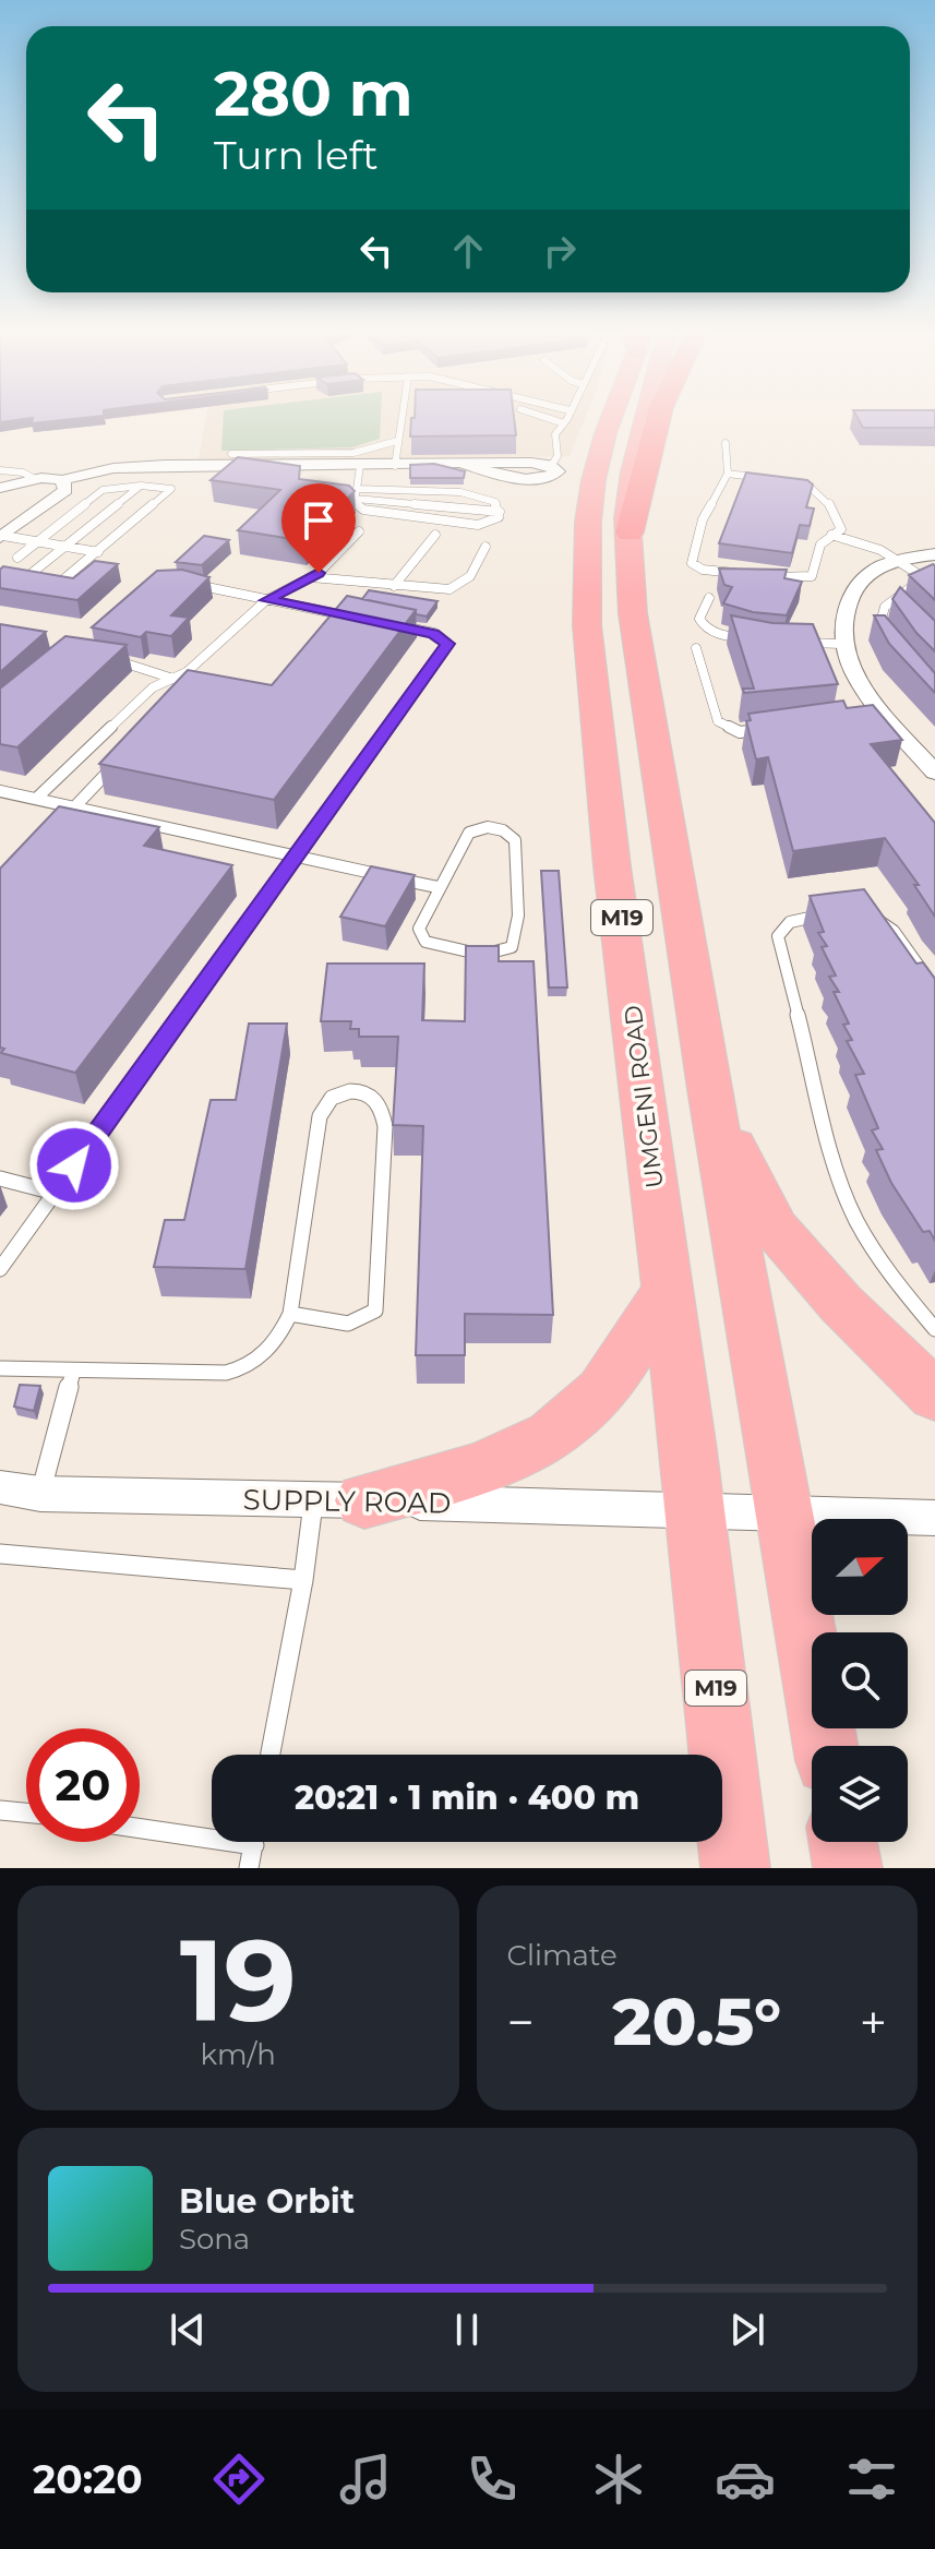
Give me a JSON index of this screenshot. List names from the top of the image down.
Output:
{
  "streets": {
    "highway": ["M19", "UMGENI ROAD"],
    "street": ["SUPPLY ROAD"]
  },
  "crossings": [
    ["M19", "SUPPLY ROAD"],
    ["UMGENI ROAD", "SUPPLY ROAD"]
  ],
  "north": "right",
  "page": {
    "turn": ["280 m", "Turn left"],
    "limit": "20",
    "trip": "20:21 · 1 min · 400 m",
    "tile": [
      ["19", "km/h"],
      "Climate"
    ],
    "heat": ["−", "20.5°", "+"],
    "song": ["Blue Orbit", "Sona"],
    "tabs": "20:20"
  }
}
